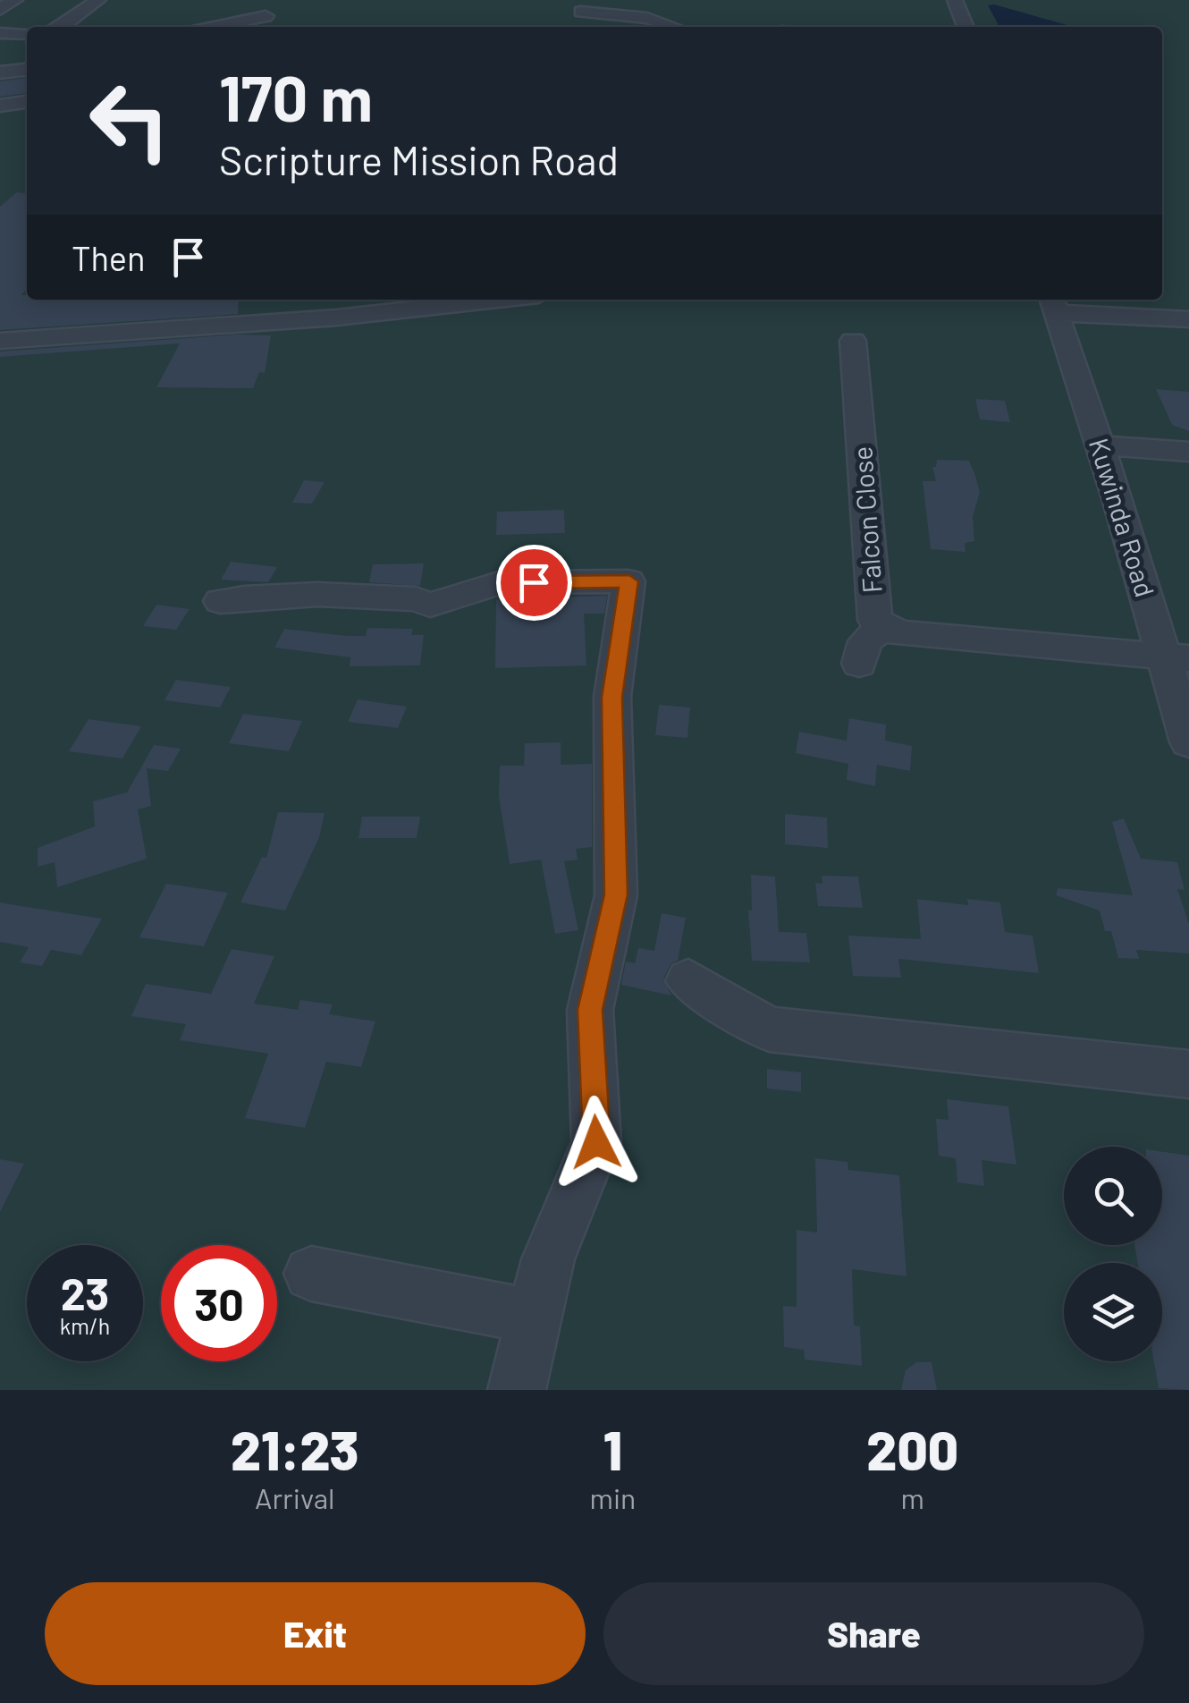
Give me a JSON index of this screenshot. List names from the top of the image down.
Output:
{
  "streets": {
    "street": ["Kuwinda Road", "Falcon Close"]
  },
  "crossings": [
    ["Kuwinda Road", "Falcon Close"]
  ],
  "page": {
    "turn": ["170 m", "Scripture Mission Road"],
    "then": "Then",
    "speed": "23 km/h",
    "limit": "30",
    "eta": [
      "21:23",
      "Arrival",
      "1",
      "min",
      "200",
      "m"
    ],
    "buttons": ["Exit", "Share"]
  }
}
